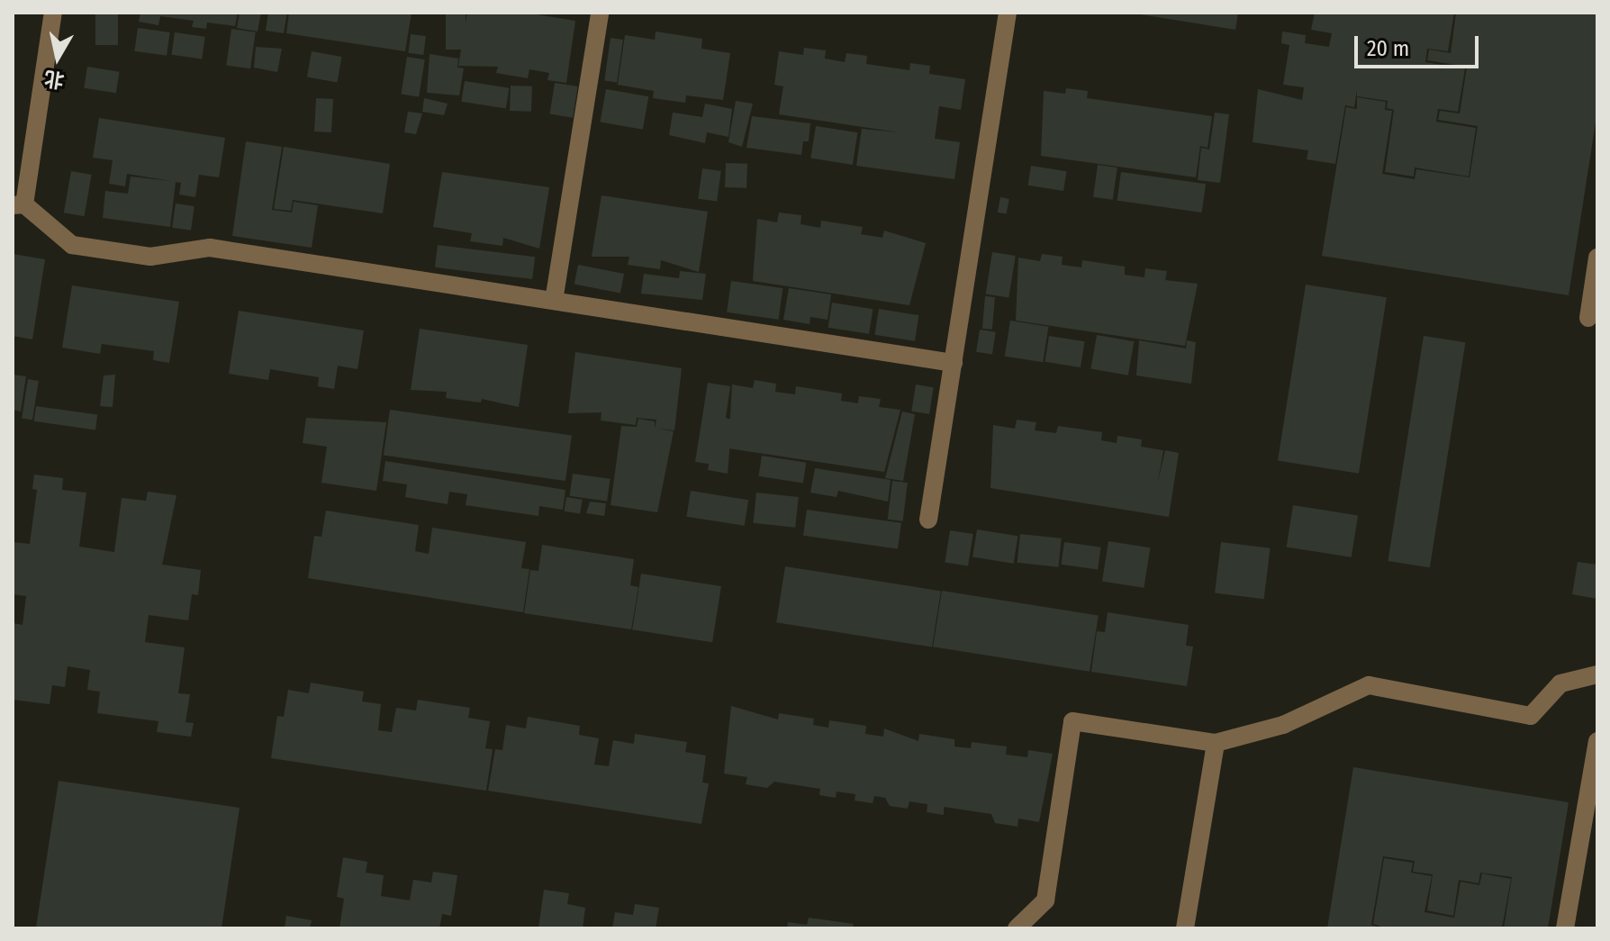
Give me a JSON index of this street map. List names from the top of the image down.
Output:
{
  "scale_bar": "20 m",
  "north": "bottom"
}
